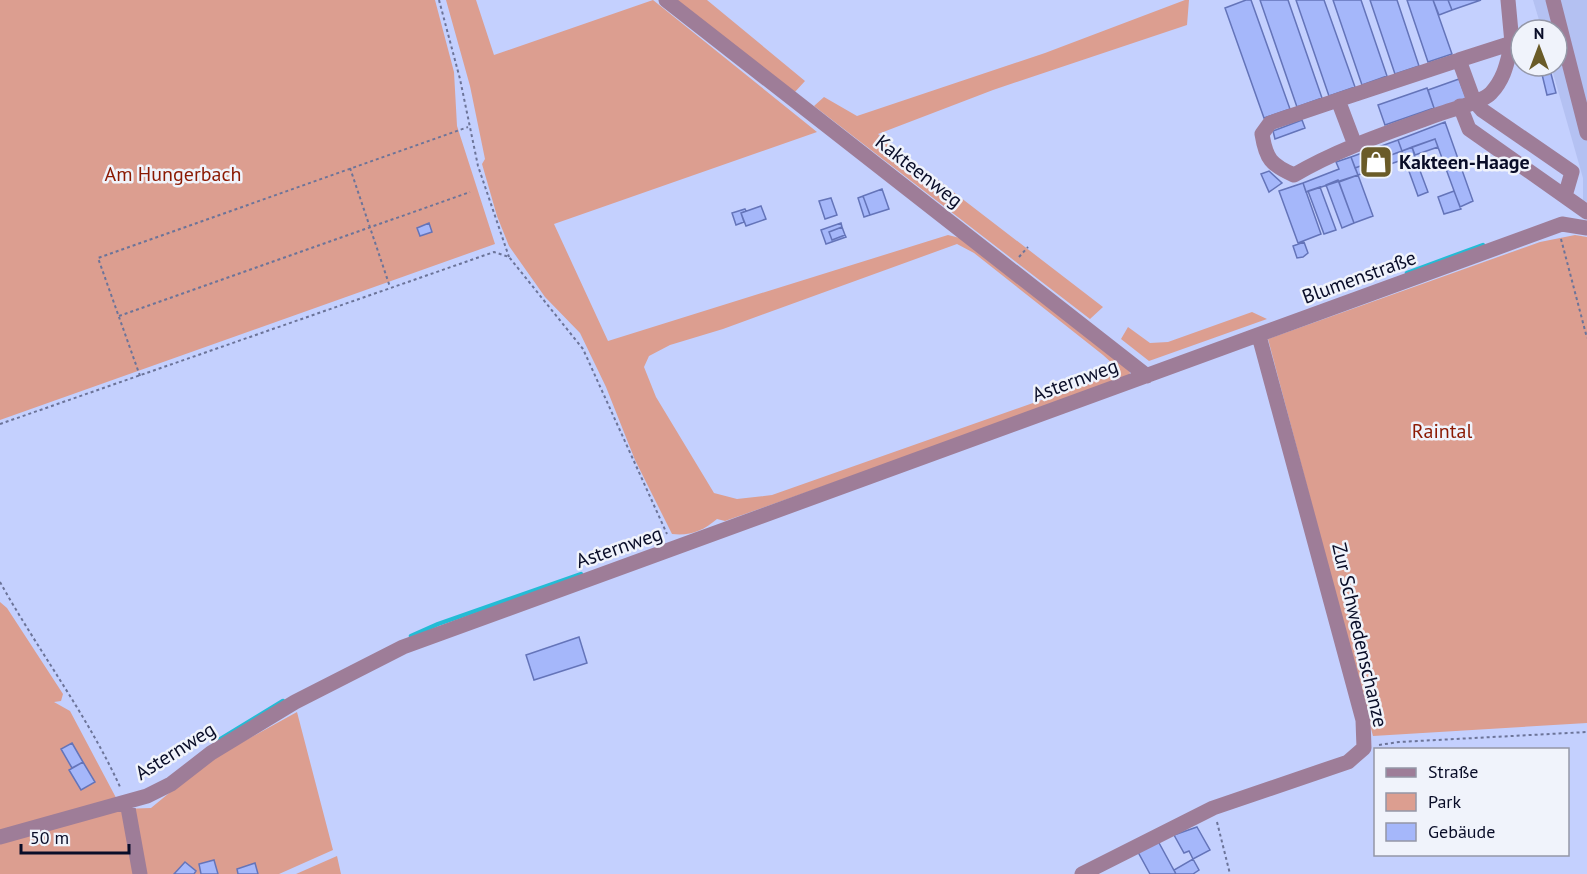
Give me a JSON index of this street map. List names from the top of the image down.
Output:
{
  "streets": {
    "street": [
      "Kakteenweg",
      "Blumenstraße",
      "Asternweg",
      "Zur Schwedenschanze"
    ]
  },
  "crossings": [
    ["Kakteenweg", "Blumenstraße"],
    ["Kakteenweg", "Asternweg"],
    ["Blumenstraße", "Asternweg"],
    ["Blumenstraße", "Zur Schwedenschanze"]
  ],
  "parks": ["Am Hungerbach", "Raintal"],
  "places": {
    "shop": ["Kakteen-Haage"]
  },
  "legend": ["Straße", "Park", "Gebäude"],
  "scale_bar": "50 m",
  "north": "top"
}
